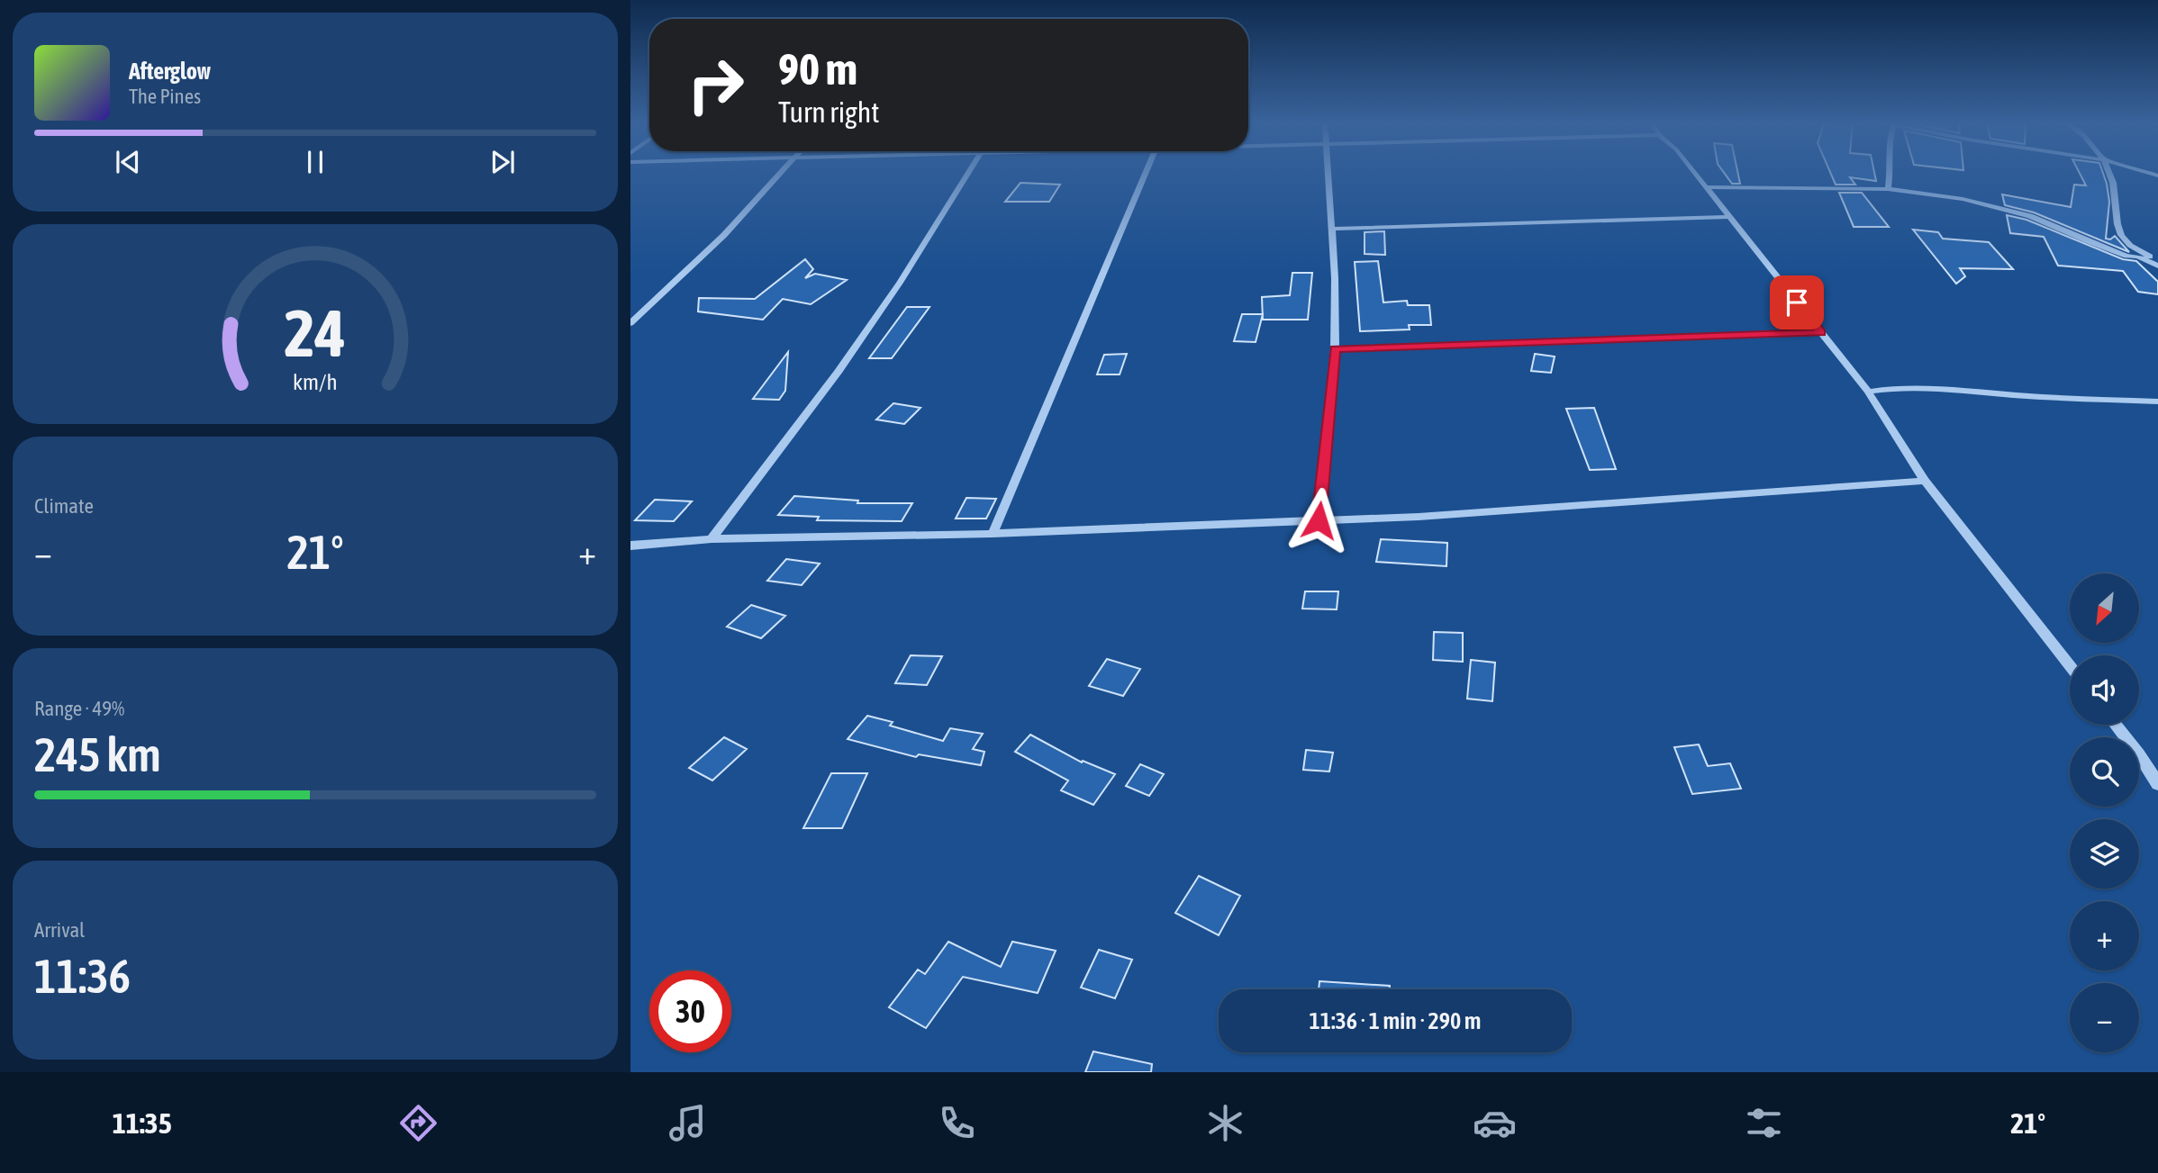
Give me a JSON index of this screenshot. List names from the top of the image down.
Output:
{
  "north": "bottom left",
  "page": {
    "turn": ["90 m", "Turn right"],
    "song": ["Afterglow", "The Pines"],
    "tile": [
      "Climate",
      ["Range · 49%", "245 km"],
      ["Arrival", "11:36"]
    ],
    "heat": ["−", "21°", "+"],
    "map_buttons": ["+", "−"],
    "limit": "30",
    "trip": "11:36 · 1 min · 290 m",
    "tabs": ["11:35", "21°"],
    "gauge": ["24", "km/h"]
  }
}
